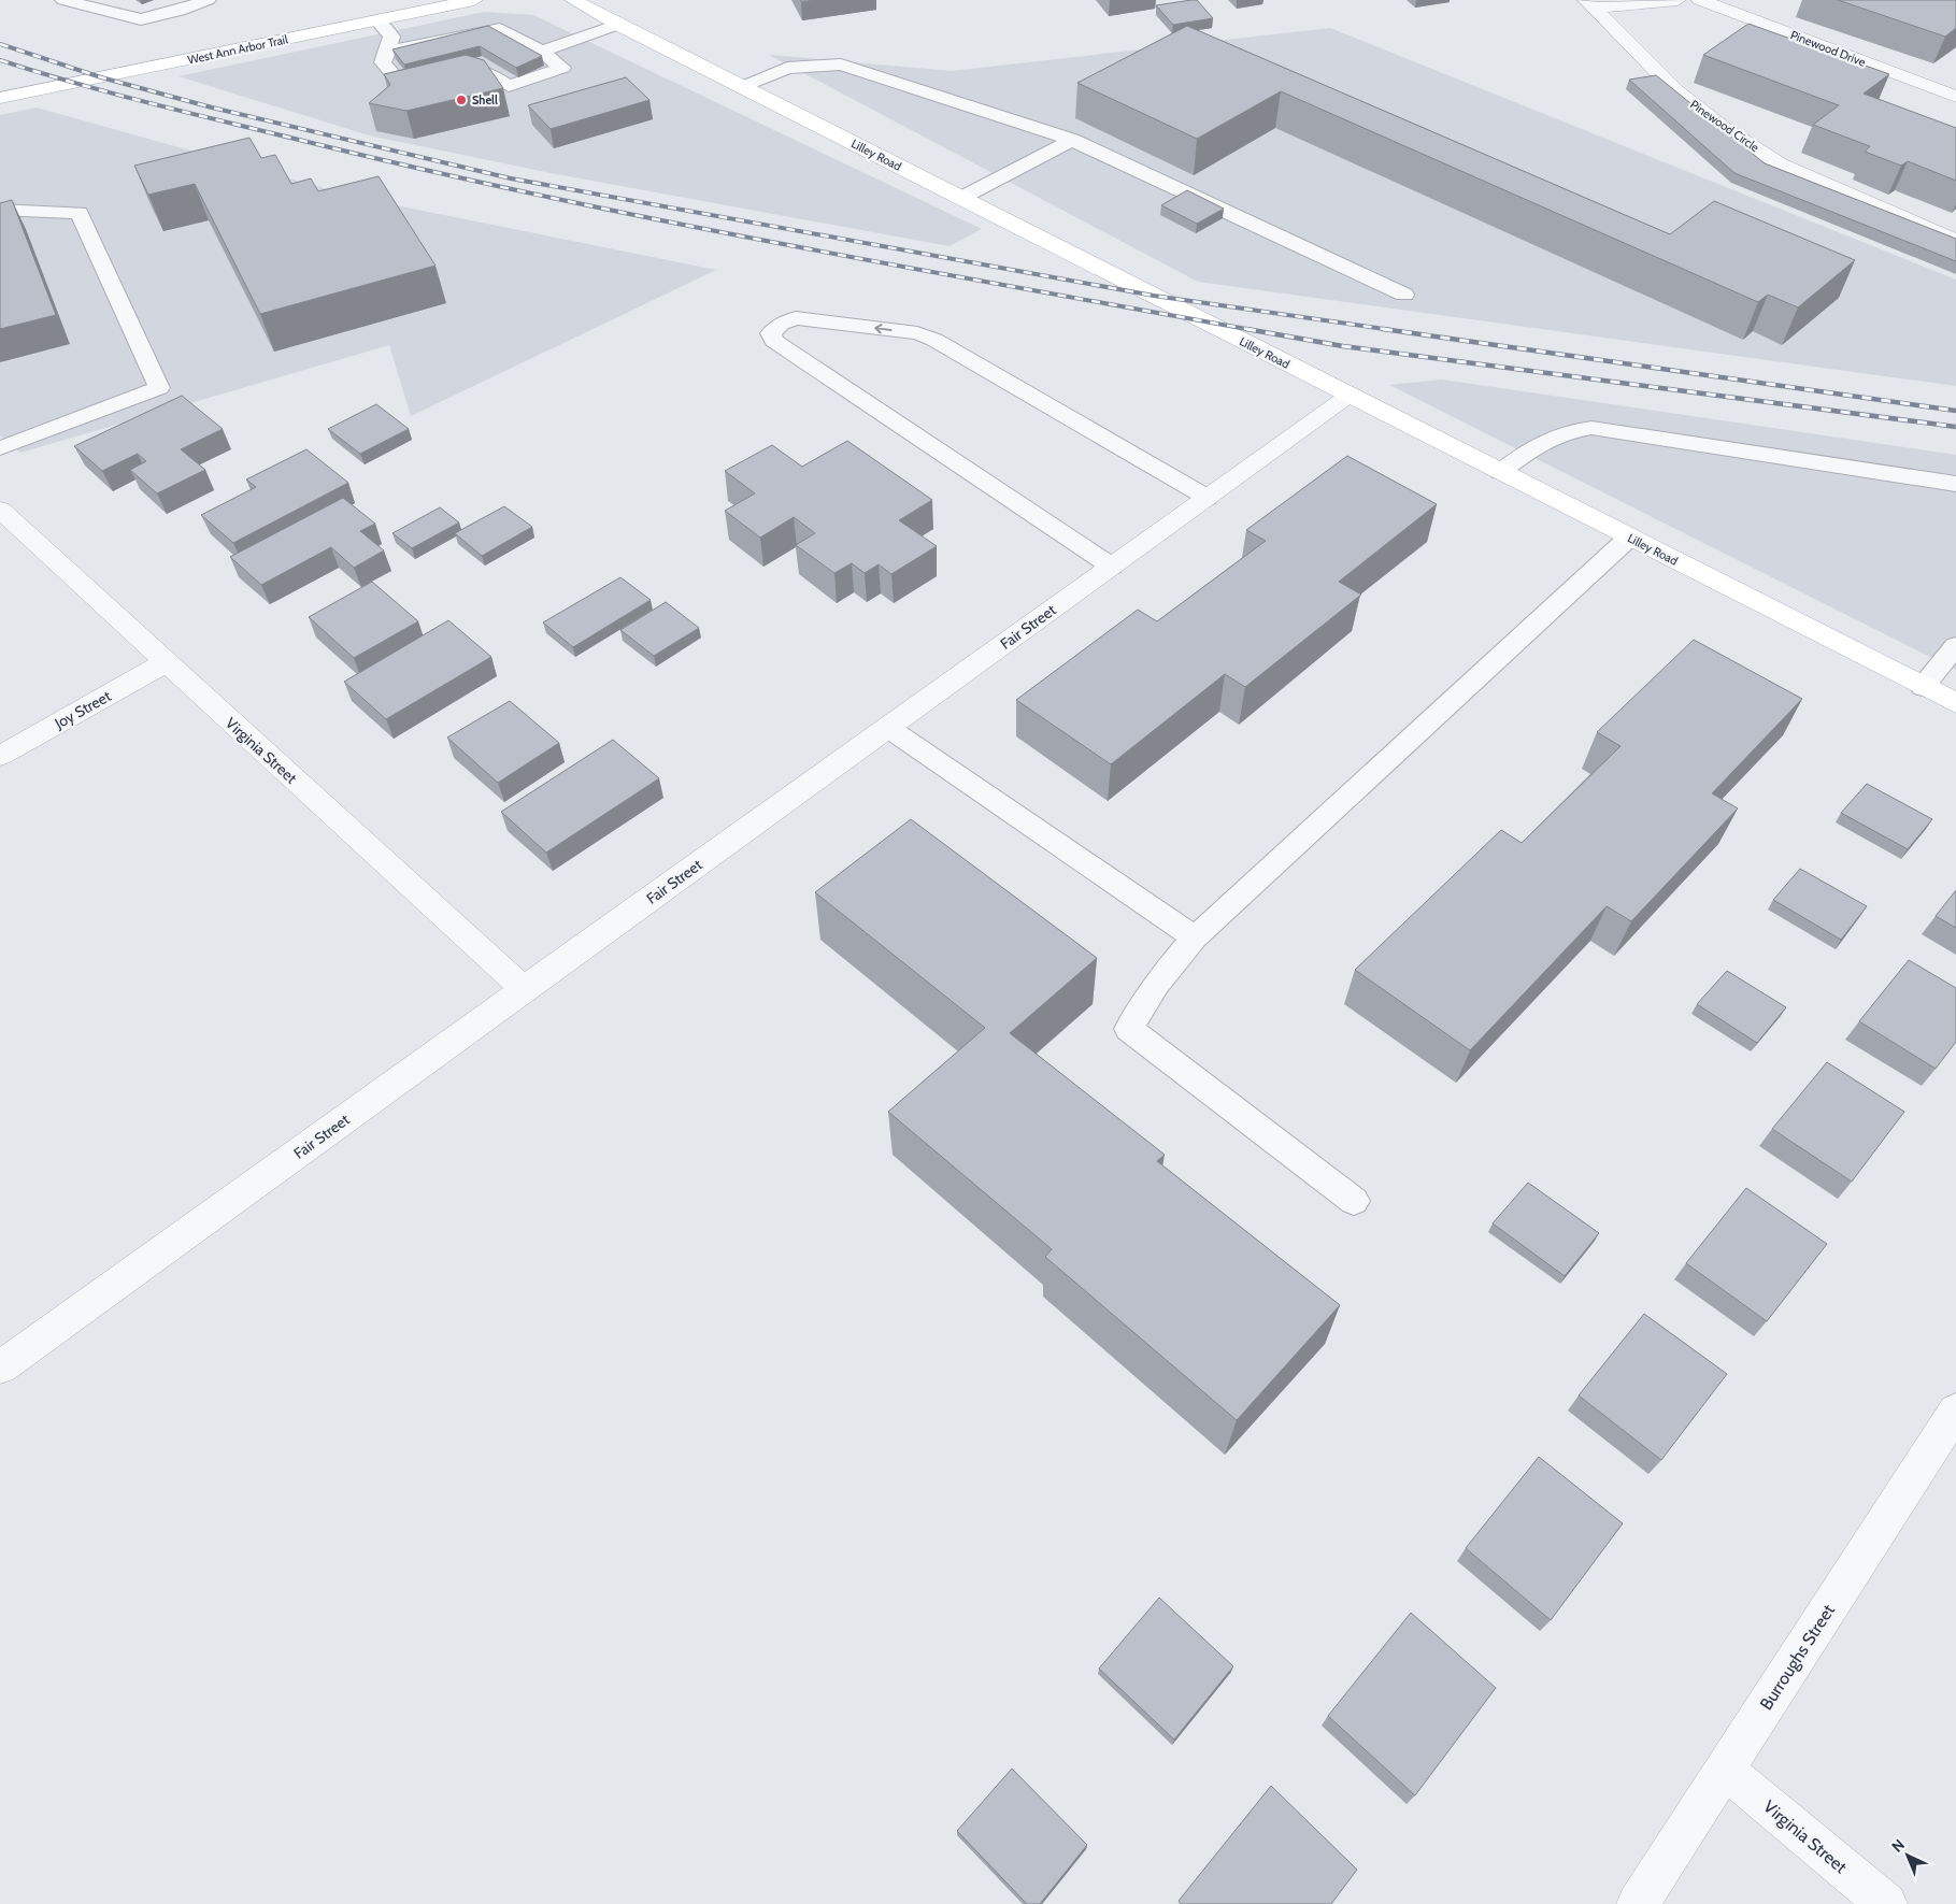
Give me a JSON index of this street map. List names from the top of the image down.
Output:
{
  "streets": {
    "street": [
      "Pinewood Drive",
      "West Ann Arbor Trail",
      "Pinewood Circle",
      "Lilley Road",
      "Fair Street",
      "Joy Street",
      "Virginia Street",
      "Burroughs Street"
    ]
  },
  "crossings": [
    ["Lilley Road", "Fair Street"],
    ["Fair Street", "Virginia Street"],
    ["Joy Street", "Virginia Street"],
    ["Virginia Street", "Burroughs Street"]
  ],
  "places": ["Shell"],
  "north": "top left"
}
